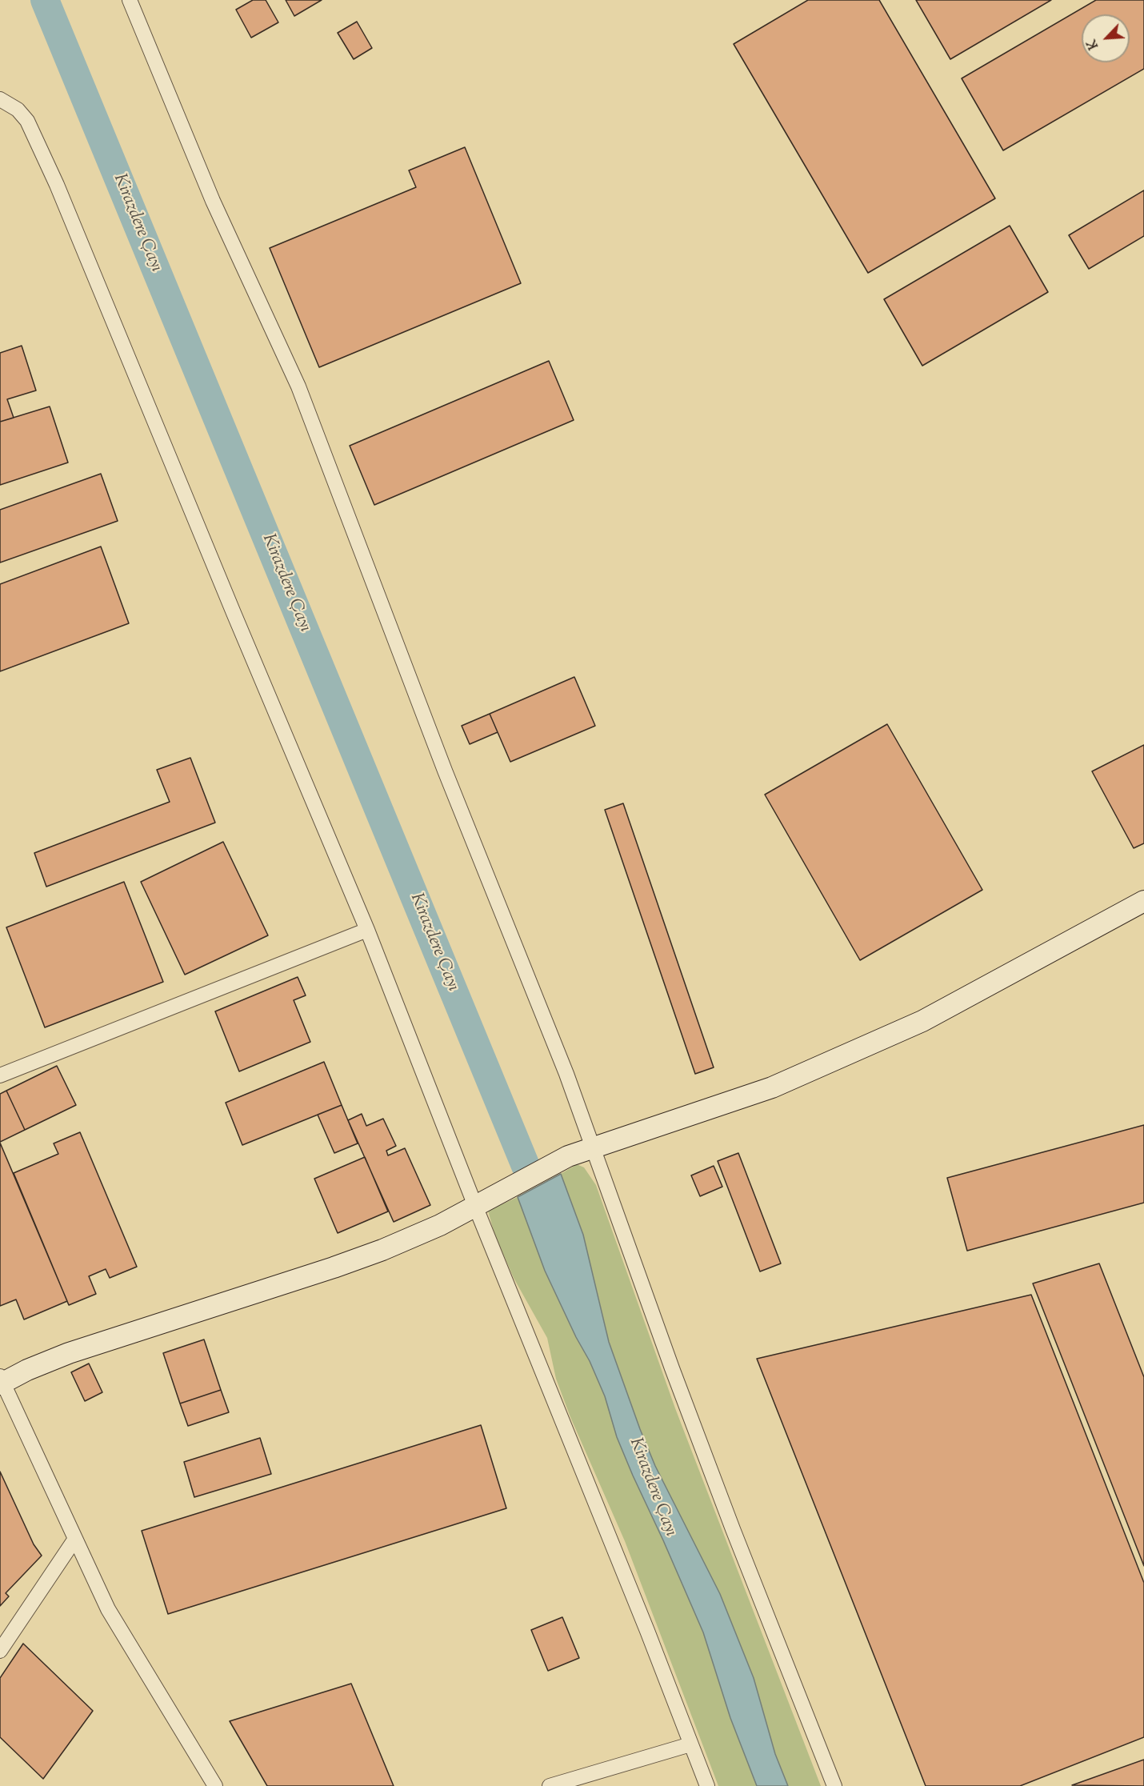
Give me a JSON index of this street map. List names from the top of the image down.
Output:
{
  "water": ["Kirazdere Çayı"],
  "north": "bottom left"
}
